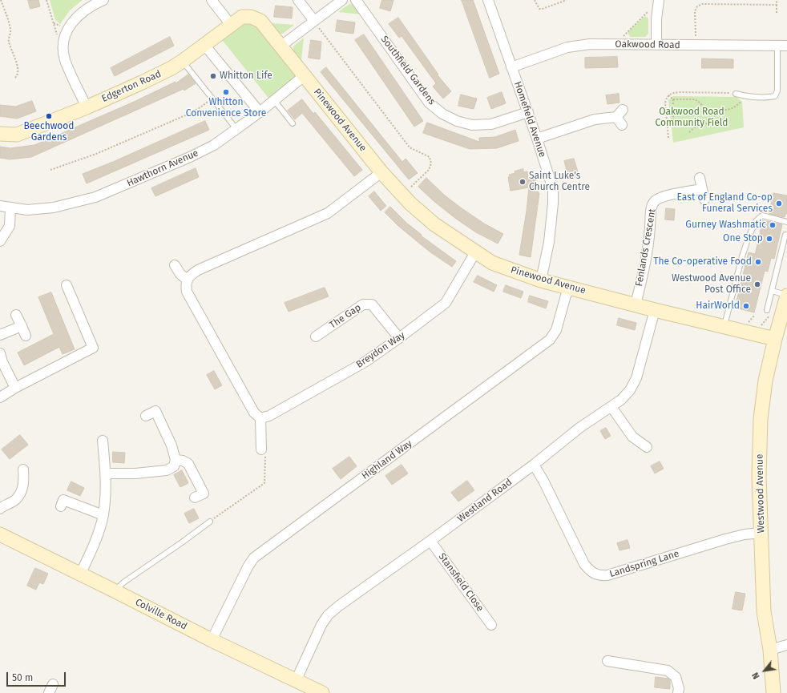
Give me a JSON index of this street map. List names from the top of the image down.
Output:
{
  "streets": {
    "street": [
      "Oakwood Road",
      "Southfield Gardens",
      "Edgerton Road",
      "Homefield Avenue",
      "Pinewood Avenue",
      "Hawthorn Avenue",
      "Fenlands Crescent",
      "The Gap",
      "Breydon Way",
      "Highland Way",
      "Westwood Avenue",
      "Westland Road",
      "Landspring Lane",
      "Stansfield Close",
      "Colville Road"
    ]
  },
  "crossings": [
    ["Oakwood Road", "Homefield Avenue"],
    ["Southfield Gardens", "Homefield Avenue"],
    ["Edgerton Road", "Pinewood Avenue"],
    ["Homefield Avenue", "Pinewood Avenue"],
    ["Pinewood Avenue", "Hawthorn Avenue"],
    ["Pinewood Avenue", "Fenlands Crescent"],
    ["Pinewood Avenue", "Breydon Way"],
    ["Pinewood Avenue", "Highland Way"],
    ["Pinewood Avenue", "Westwood Avenue"],
    ["Pinewood Avenue", "Westland Road"],
    ["The Gap", "Breydon Way"],
    ["Highland Way", "Colville Road"],
    ["Westwood Avenue", "Landspring Lane"],
    ["Westland Road", "Landspring Lane"],
    ["Westland Road", "Stansfield Close"],
    ["Westland Road", "Colville Road"]
  ],
  "parks": ["Oakwood Road Community Field"],
  "places": [
    "Whitton Life",
    "Whitton Convenience Store",
    "Beechwood Gardens",
    "Saint Luke's Church Centre",
    "East of England Co-op Funeral Services",
    "Gurney Washmatic",
    "One Stop",
    "The Co-operative Food",
    "Westwood Avenue Post Office",
    "HairWorld"
  ],
  "scale_bar": "50 m",
  "north": "bottom left"
}
